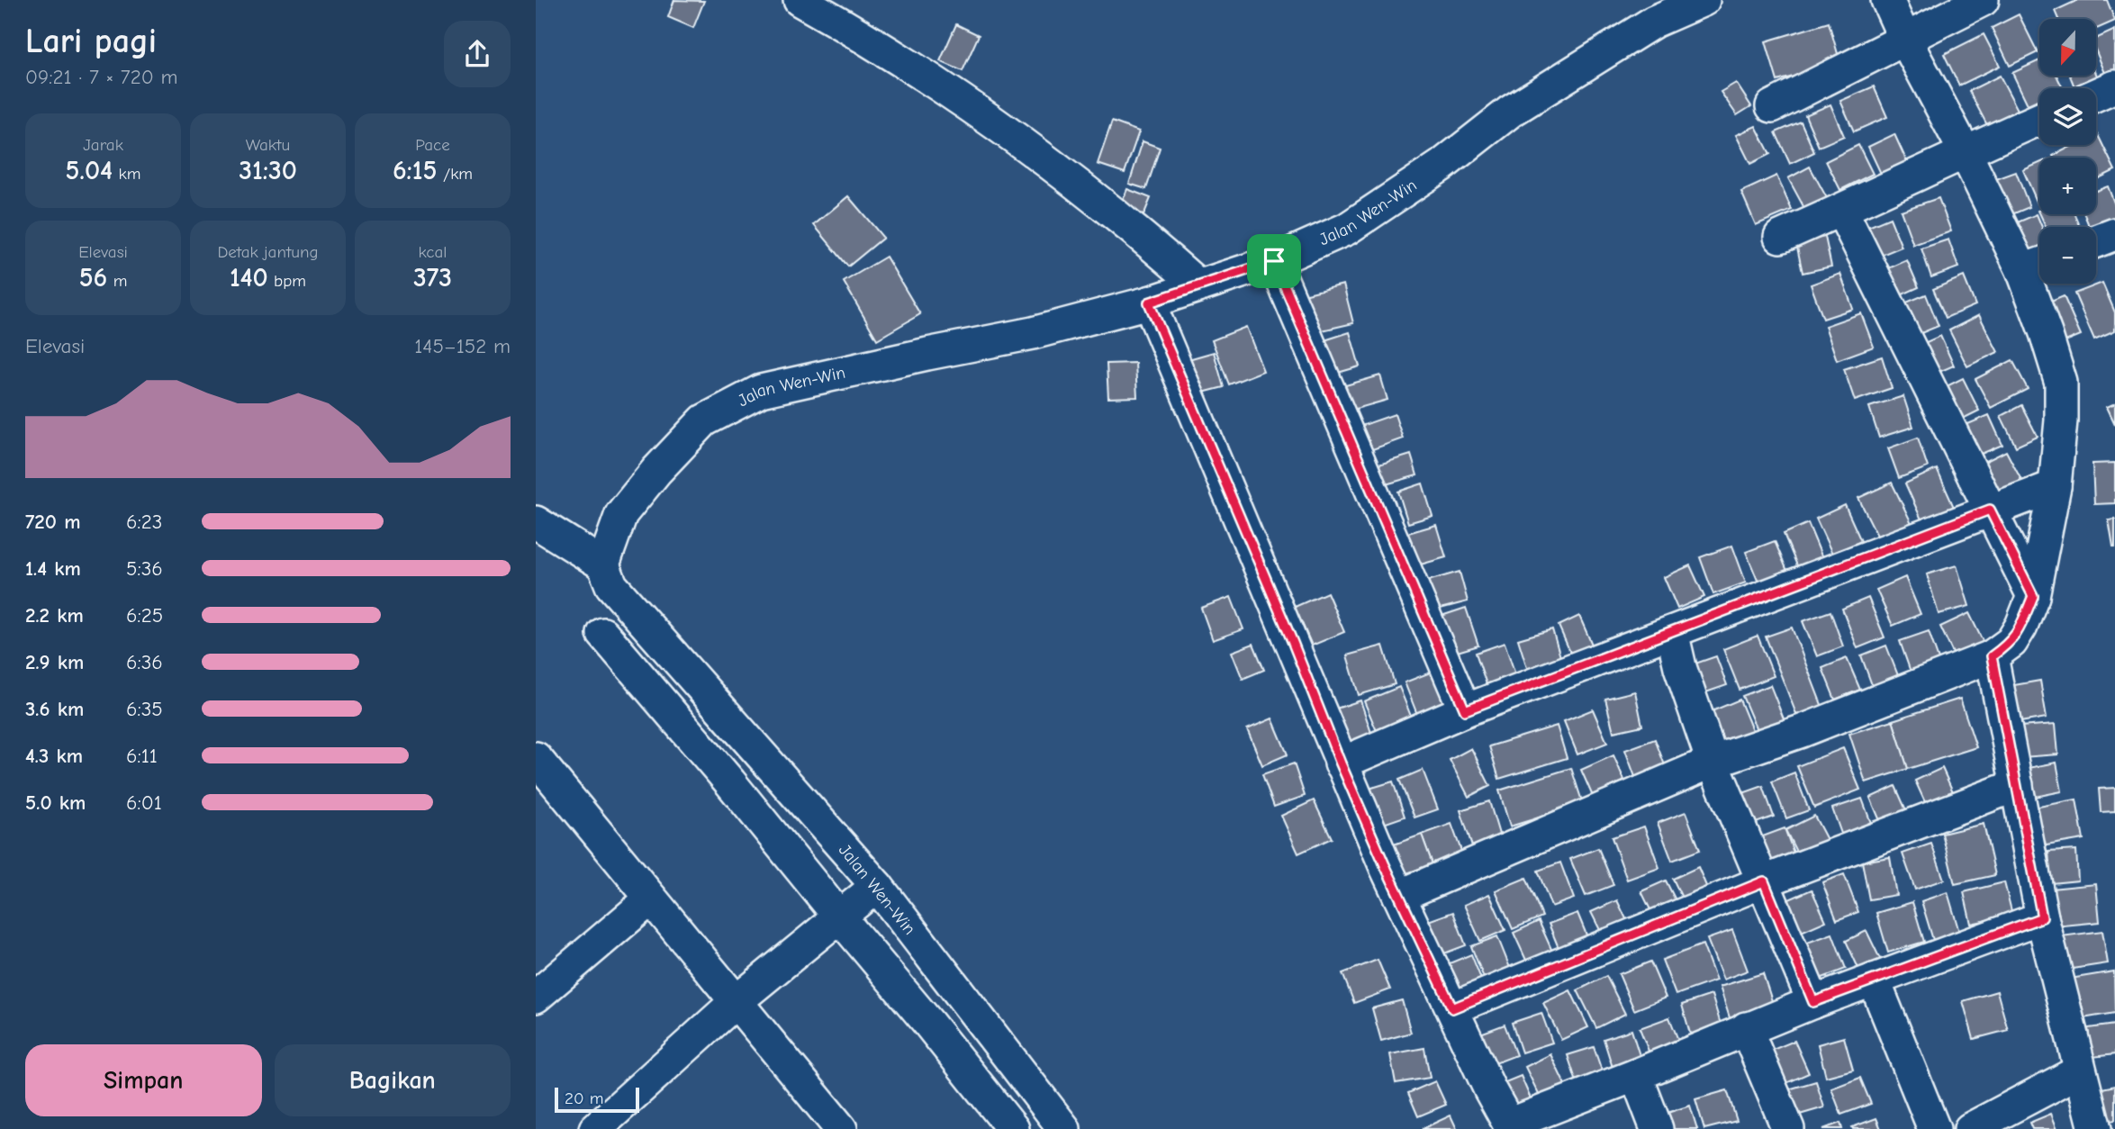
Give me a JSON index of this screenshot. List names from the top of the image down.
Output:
{
  "streets": {
    "street": ["Jalan Wen-Win"]
  },
  "scale_bar": "20 m",
  "north": "bottom",
  "page": {
    "heading": ["Lari pagi", "09:21 · 7 × 720 m"],
    "map_buttons": ["+", "−"],
    "stats": [
      ["Jarak", "5.04 km"],
      ["Waktu", "31:30"],
      ["Pace", "6:15 /km"],
      ["Elevasi", "56 m"],
      ["Detak jantung", "140 bpm"],
      ["kcal", "373"]
    ],
    "chart": ["Elevasi", "145–152 m"],
    "list": [
      {
        "name": "720 m",
        "note": "6:23"
      },
      {
        "name": "1.4 km",
        "note": "5:36"
      },
      {
        "name": "2.2 km",
        "note": "6:25"
      },
      {
        "name": "2.9 km",
        "note": "6:36"
      },
      {
        "name": "3.6 km",
        "note": "6:35"
      },
      {
        "name": "4.3 km",
        "note": "6:11"
      },
      {
        "name": "5.0 km",
        "note": "6:01"
      }
    ],
    "buttons": ["Simpan", "Bagikan"],
    "scale": "20 m"
  }
}
